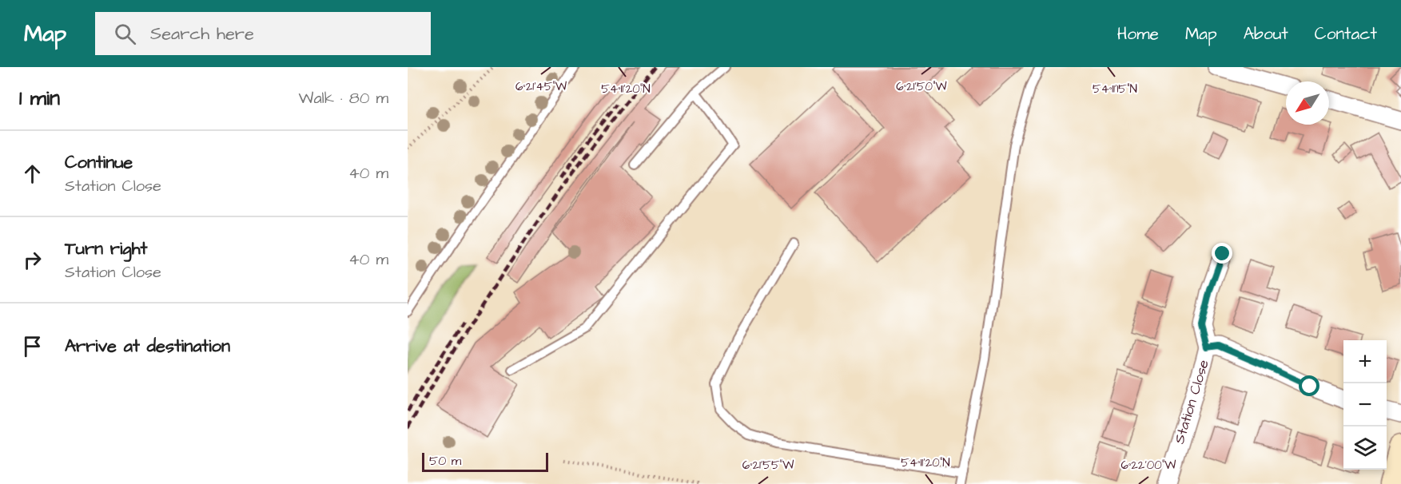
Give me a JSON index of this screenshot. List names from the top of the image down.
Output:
{
  "streets": {
    "street": ["Station Close"]
  },
  "scale_bar": "50 m",
  "north": "bottom left",
  "page": {
    "header": "Map",
    "search": "Search here",
    "nav": [
      "Home",
      "Map",
      "About",
      "Contact"
    ],
    "heading": ["1 min", "Walk · 80 m"],
    "list": [
      ["Continue", "Station Close", "40 m"],
      ["Turn right", "Station Close", "40 m"],
      "Arrive at destination"
    ],
    "map_buttons": ["+", "−"],
    "scale": "50 m"
  },
  "coordinates": [
    "6°21'45\"W",
    "6°21'50\"W",
    "54°11'20\"N",
    "54°11'15\"N",
    "6°21'55\"W",
    "6°22'00\"W"
  ]
}
